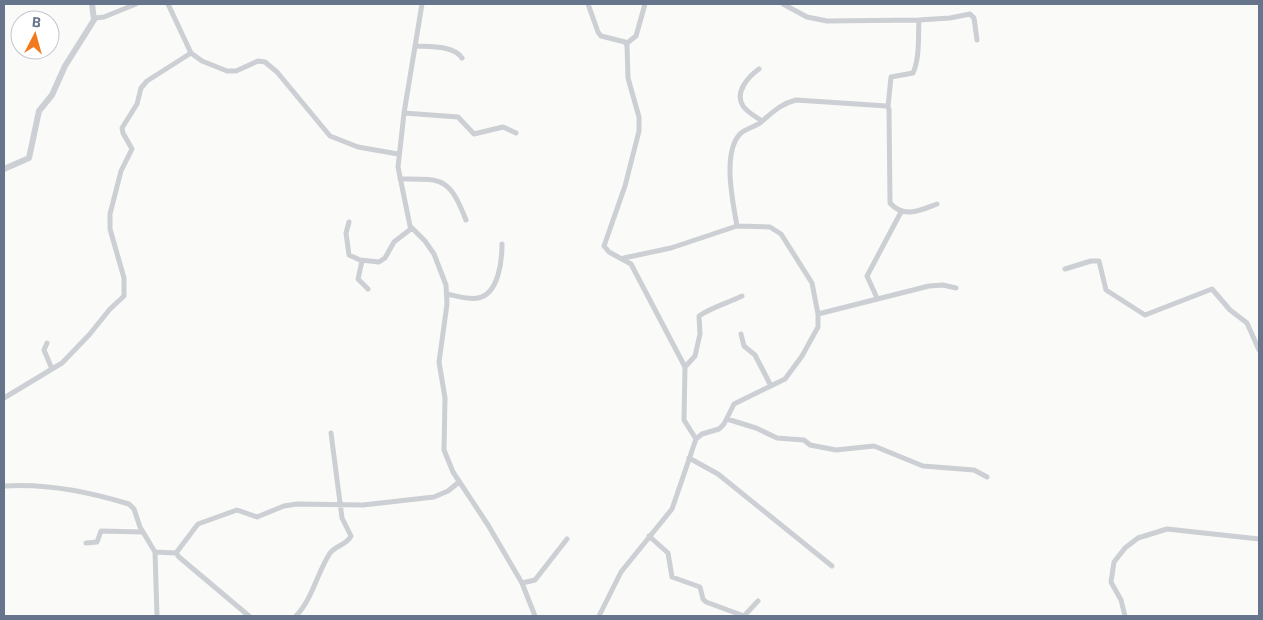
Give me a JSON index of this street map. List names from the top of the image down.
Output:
{
  "north": "top"
}
